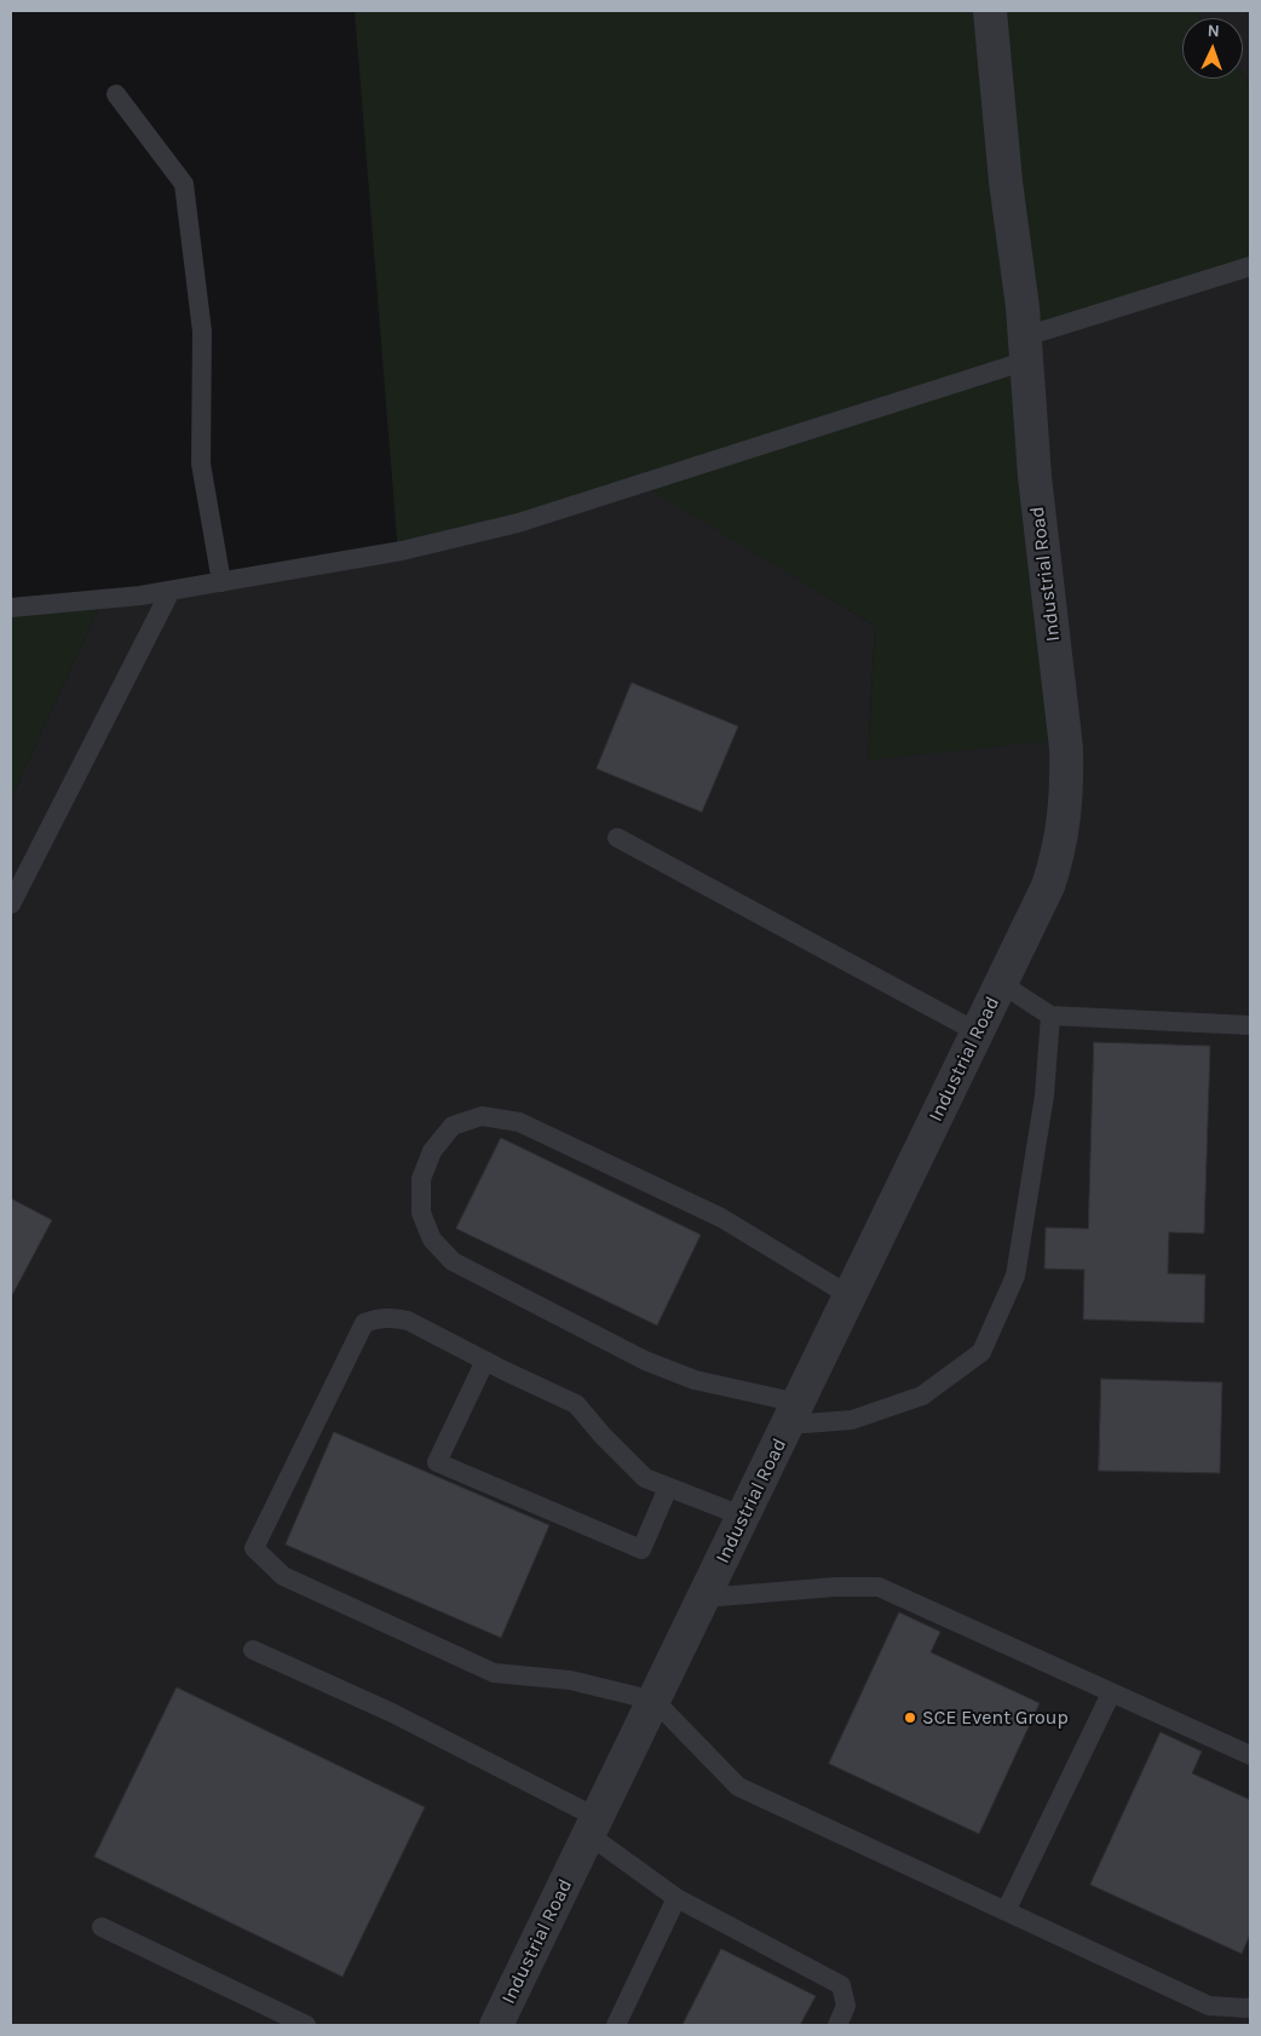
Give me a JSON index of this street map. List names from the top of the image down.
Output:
{
  "streets": {
    "street": ["Industrial Road"]
  },
  "places": ["SCE Event Group"],
  "north": "top"
}
